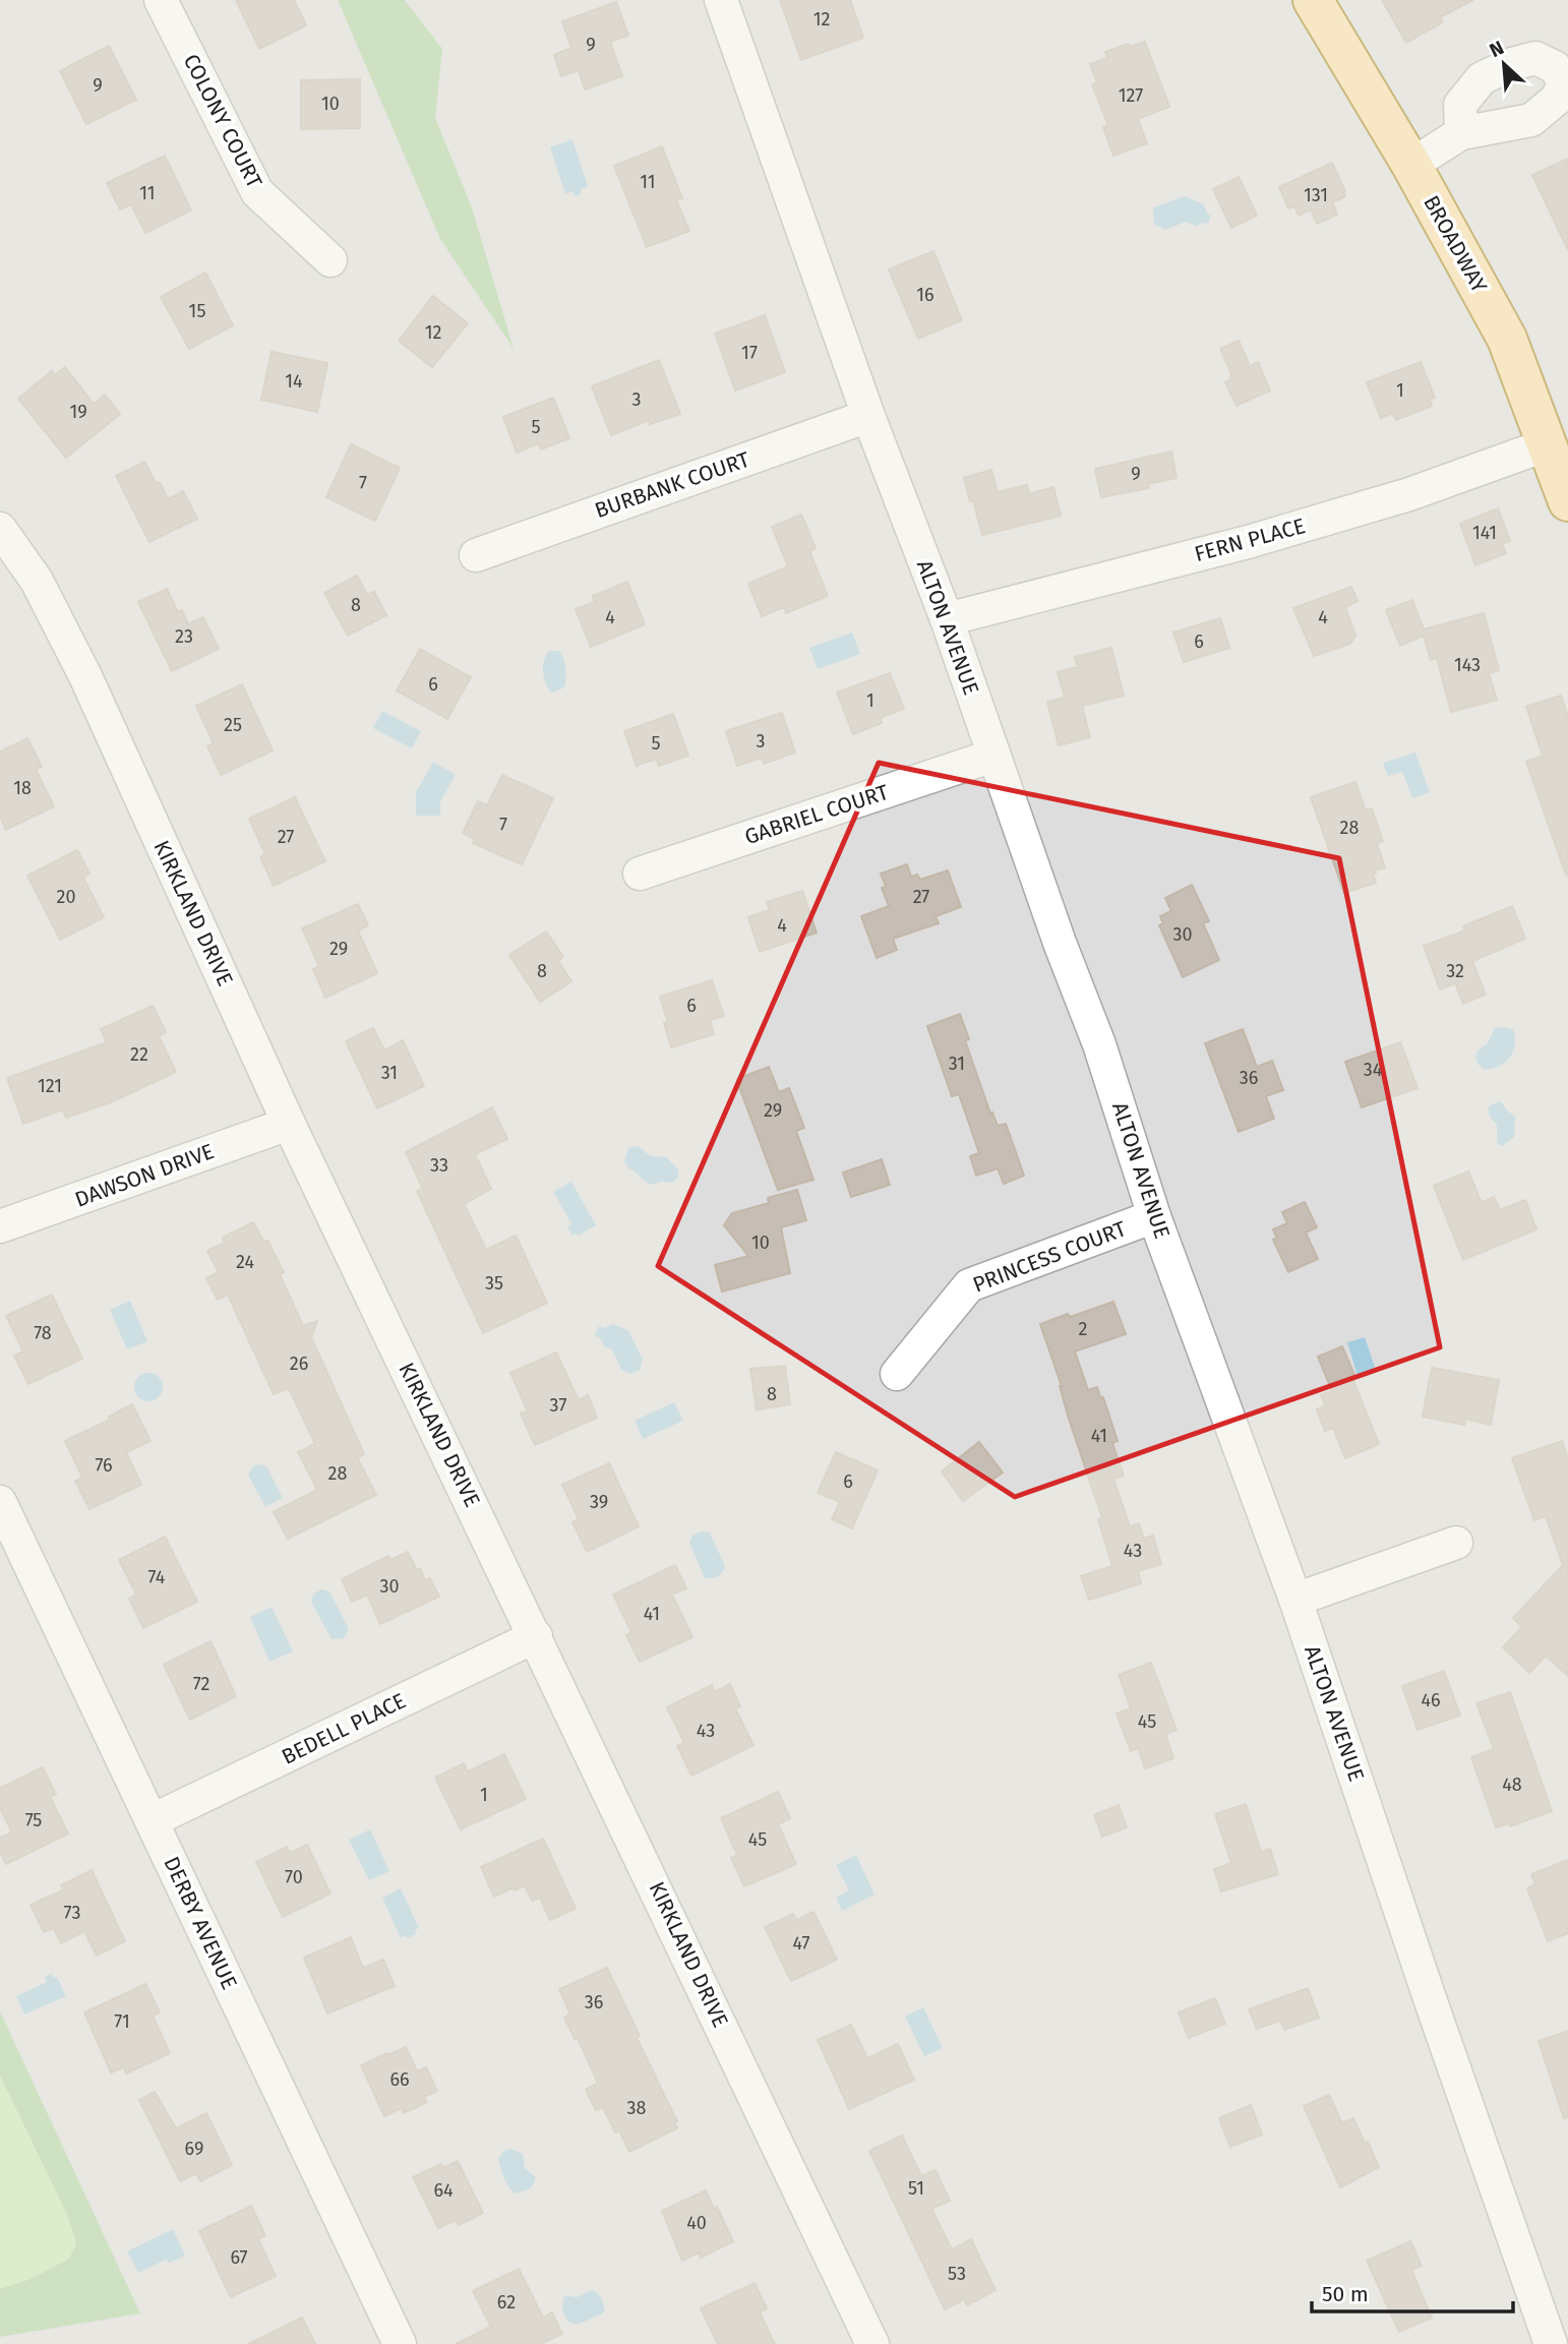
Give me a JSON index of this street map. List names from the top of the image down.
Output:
{
  "streets": {
    "main road": ["BROADWAY"],
    "street": [
      "COLONY COURT",
      "BURBANK COURT",
      "FERN PLACE",
      "ALTON AVENUE",
      "GABRIEL COURT",
      "KIRKLAND DRIVE",
      "DAWSON DRIVE",
      "PRINCESS COURT",
      "BEDELL PLACE",
      "DERBY AVENUE"
    ]
  },
  "crossings": [
    ["BROADWAY", "FERN PLACE"],
    ["BURBANK COURT", "ALTON AVENUE"],
    ["FERN PLACE", "ALTON AVENUE"],
    ["ALTON AVENUE", "GABRIEL COURT"],
    ["ALTON AVENUE", "PRINCESS COURT"],
    ["KIRKLAND DRIVE", "DAWSON DRIVE"],
    ["KIRKLAND DRIVE", "BEDELL PLACE"],
    ["BEDELL PLACE", "DERBY AVENUE"]
  ],
  "house_numbers": [
    "12",
    "9",
    "9",
    "127",
    "10",
    "11",
    "11",
    "131",
    "16",
    "15",
    "12",
    "17",
    "14",
    "1",
    "3",
    "19",
    "5",
    "9",
    "7",
    "141",
    "8",
    "4",
    "4",
    "23",
    "6",
    "143",
    "6",
    "1",
    "25",
    "3",
    "5",
    "18",
    "7",
    "28",
    "27",
    "20",
    "27",
    "4",
    "30",
    "29",
    "8",
    "32",
    "6",
    "22",
    "31",
    "34",
    "31",
    "36",
    "121",
    "29",
    "33",
    "10",
    "24",
    "35",
    "2",
    "78",
    "26",
    "8",
    "37",
    "41",
    "76",
    "28",
    "6",
    "39",
    "43",
    "74",
    "30",
    "41",
    "72",
    "46",
    "45",
    "43",
    "48",
    "1",
    "75",
    "45",
    "70",
    "73",
    "47",
    "36",
    "71",
    "66",
    "38",
    "69",
    "51",
    "64",
    "40",
    "67",
    "53",
    "62"
  ],
  "scale_bar": "50 m",
  "north": "top left"
}
